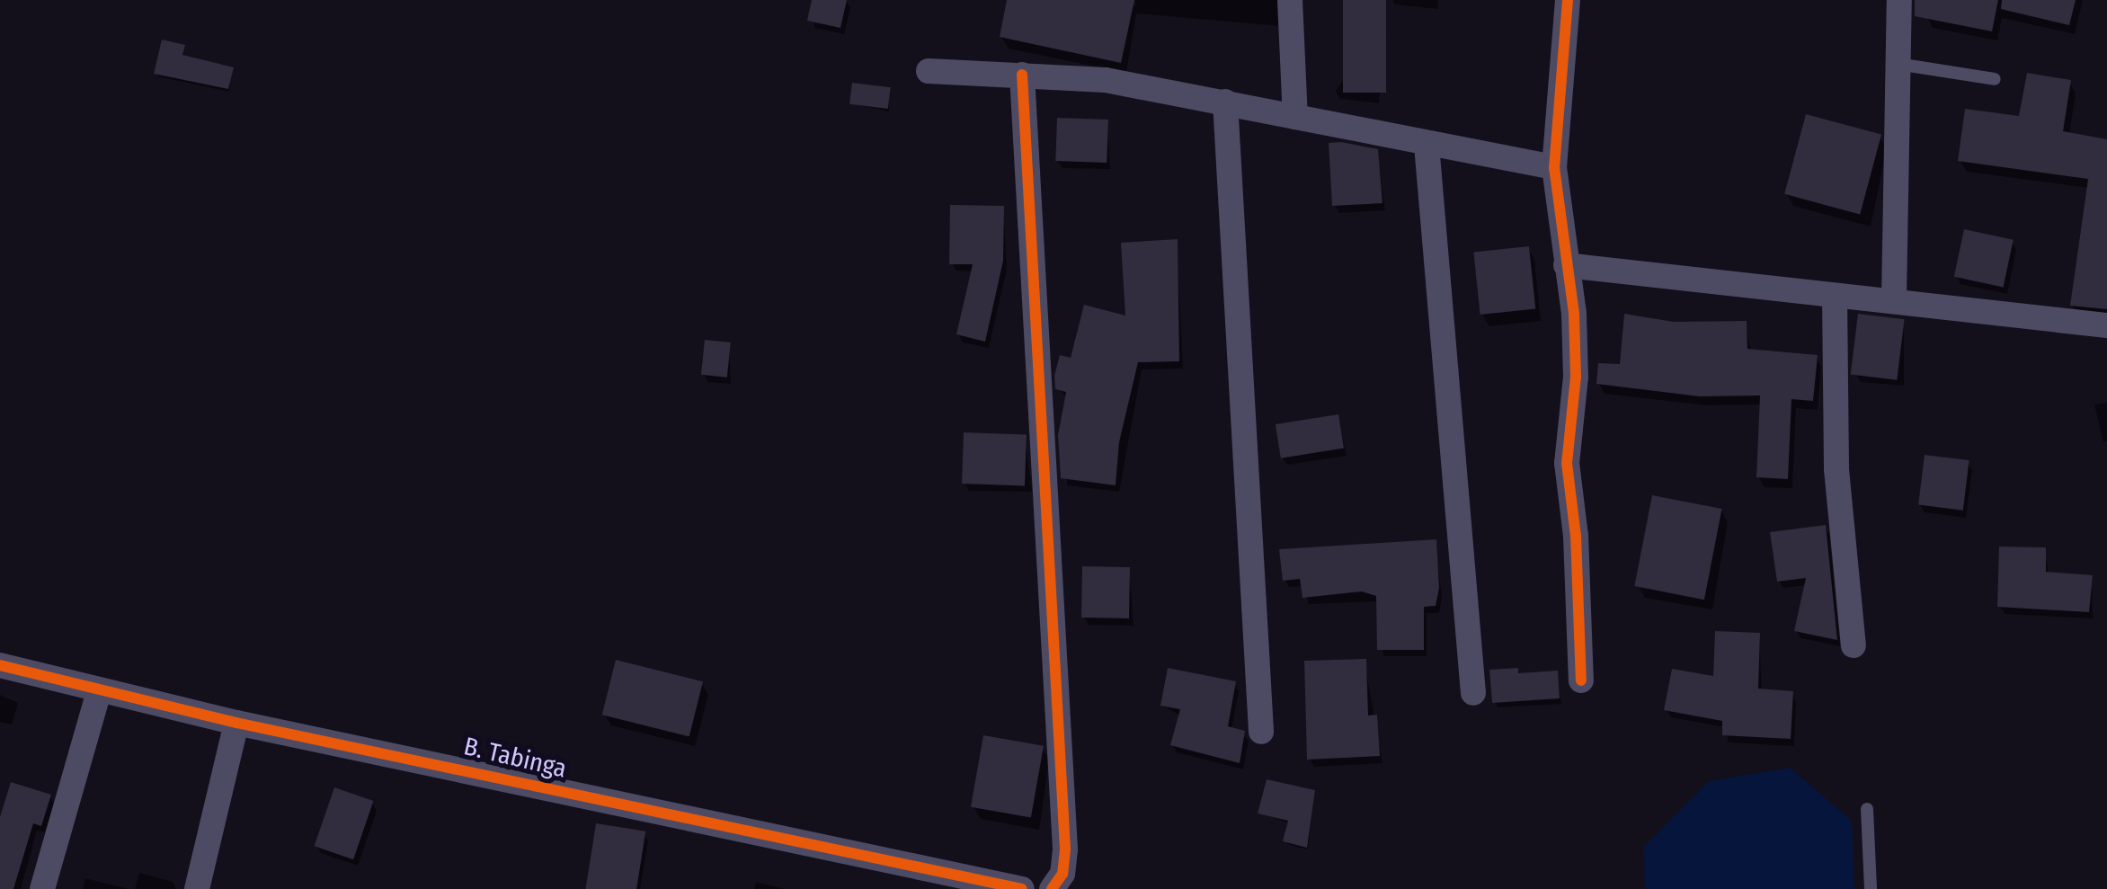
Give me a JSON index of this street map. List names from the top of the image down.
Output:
{
  "streets": {
    "street": ["B. Tabinga"]
  }
}
